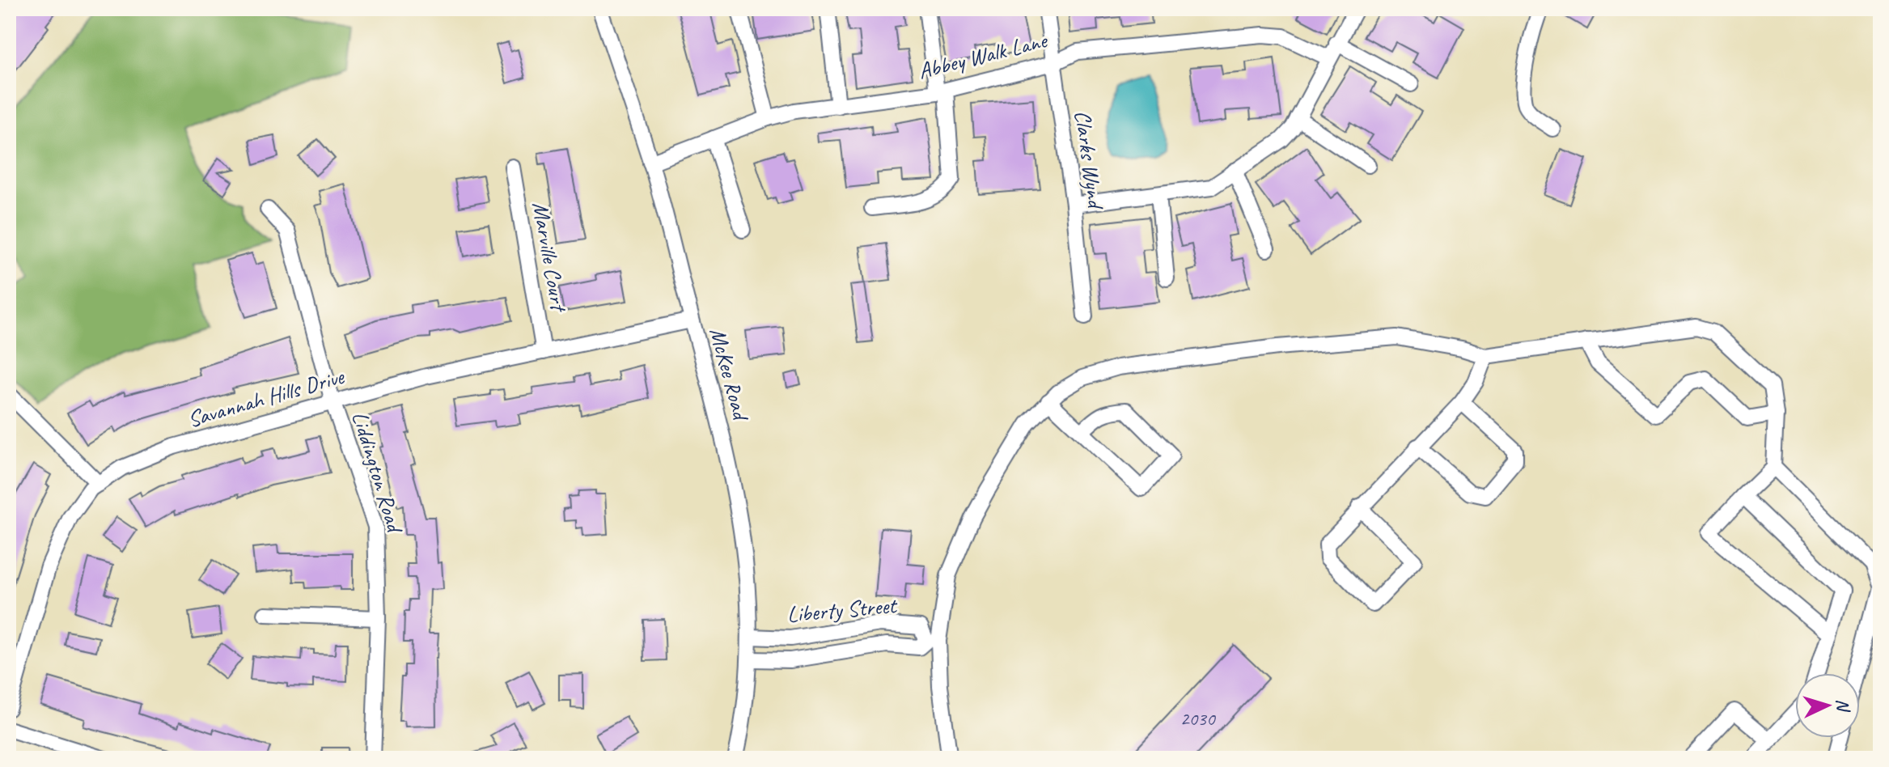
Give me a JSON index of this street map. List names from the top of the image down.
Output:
{
  "streets": {
    "street": [
      "Abbey Walk Lane",
      "Clarks Wynd",
      "Marville Court",
      "McKee Road",
      "Savannah Hills Drive",
      "Liddington Road",
      "Liberty Street"
    ]
  },
  "crossings": [
    ["Abbey Walk Lane", "Clarks Wynd"],
    ["Abbey Walk Lane", "McKee Road"],
    ["Marville Court", "Savannah Hills Drive"],
    ["McKee Road", "Savannah Hills Drive"],
    ["McKee Road", "Liberty Street"],
    ["Savannah Hills Drive", "Liddington Road"]
  ],
  "house_numbers": ["2030"],
  "north": "right"
}
